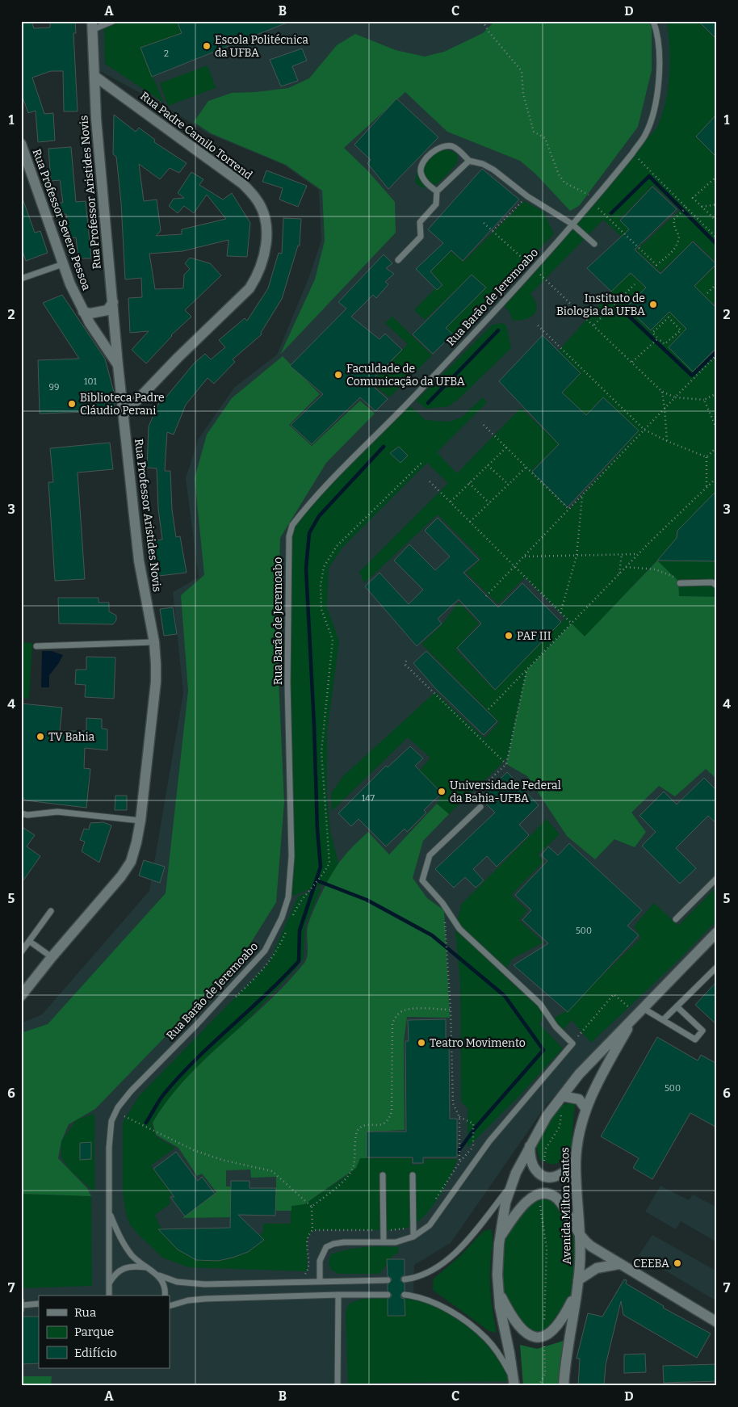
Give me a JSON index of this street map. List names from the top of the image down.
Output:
{
  "streets": {
    "street": [
      "Rua Padre Camilo Torrend",
      "Rua Professor Aristides Novis",
      "Rua Professor Severo Pessoa",
      "Avenida Milton Santos"
    ],
    "lane": ["Rua Barão de Jeremoabo"]
  },
  "crossings": [
    ["Rua Padre Camilo Torrend", "Rua Professor Aristides Novis"],
    ["Rua Professor Aristides Novis", "Rua Professor Severo Pessoa"]
  ],
  "places": [
    "Escola Politécnica da UFBA",
    "Instituto de Biologia da UFBA",
    "Faculdade de Comunicação da UFBA",
    "Biblioteca Padre Cláudio Perani",
    "PAF III",
    "TV Bahia",
    "Universidade Federal da Bahia-UFBA",
    "Teatro Movimento",
    "CEEBA"
  ],
  "house_numbers": [
    "2",
    "101",
    "99",
    "147",
    "500",
    "500"
  ],
  "legend": ["Rua", "Parque", "Edifício"],
  "grid": {
    "columns": [
      "A",
      "B",
      "C",
      "D"
    ],
    "rows": [
      "1",
      "2",
      "3",
      "4",
      "5",
      "6",
      "7"
    ]
  }
}
